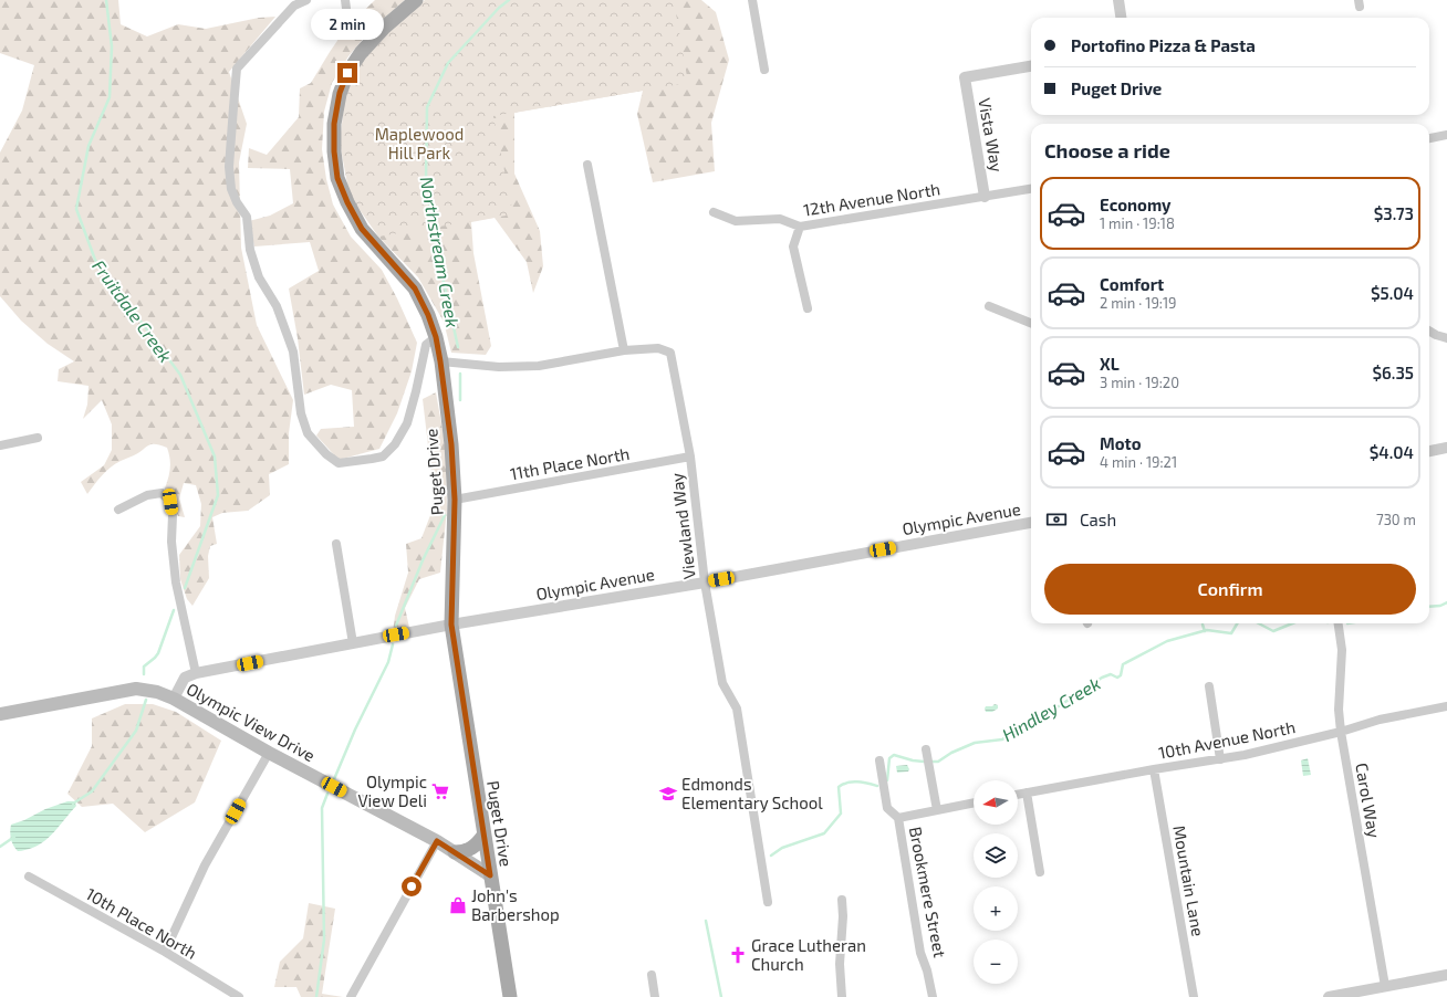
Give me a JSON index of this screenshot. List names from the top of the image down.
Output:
{
  "streets": {
    "main road": ["Puget Drive", "Olympic View Drive"],
    "street": [
      "Vista Way",
      "12th Avenue North",
      "11th Place North",
      "Olympic Avenue",
      "Viewland Way",
      "10th Avenue North",
      "Carol Way",
      "Mountain Lane",
      "Brookmere Street",
      "10th Place North"
    ]
  },
  "crossings": [
    ["Vista Way", "12th Avenue North"],
    ["11th Place North", "Puget Drive"],
    ["11th Place North", "Viewland Way"],
    ["Puget Drive", "Olympic Avenue"],
    ["Puget Drive", "Olympic View Drive"],
    ["Olympic Avenue", "Viewland Way"],
    ["Olympic Avenue", "Olympic View Drive"],
    ["10th Avenue North", "Carol Way"],
    ["10th Avenue North", "Mountain Lane"]
  ],
  "water": ["Northstream Creek", "Fruitdale Creek", "Hindley Creek"],
  "parks": ["Maplewood Hill Park"],
  "places": {
    "supermarket": ["Olympic View Deli"],
    "school or university": ["Edmonds Elementary School"],
    "shop": ["John's Barbershop"],
    "church": ["Grace Lutheran Church"]
  },
  "north": "left",
  "page": {
    "bubble": "2 min",
    "banner": ["Portofino Pizza & Pasta", "Puget Drive"],
    "heading": "Choose a ride",
    "list": [
      {
        "name": "Economy",
        "note": "1 min · 19:18",
        "value": "$3.73"
      },
      {
        "name": "Comfort",
        "note": "2 min · 19:19",
        "value": "$5.04"
      },
      {
        "name": "XL",
        "note": "3 min · 19:20",
        "value": "$6.35"
      },
      {
        "name": "Moto",
        "note": "4 min · 19:21",
        "value": "$4.04"
      }
    ],
    "pay": ["Cash", "730 m"],
    "buttons": "Confirm",
    "map_buttons": ["+", "−"]
  }
}
